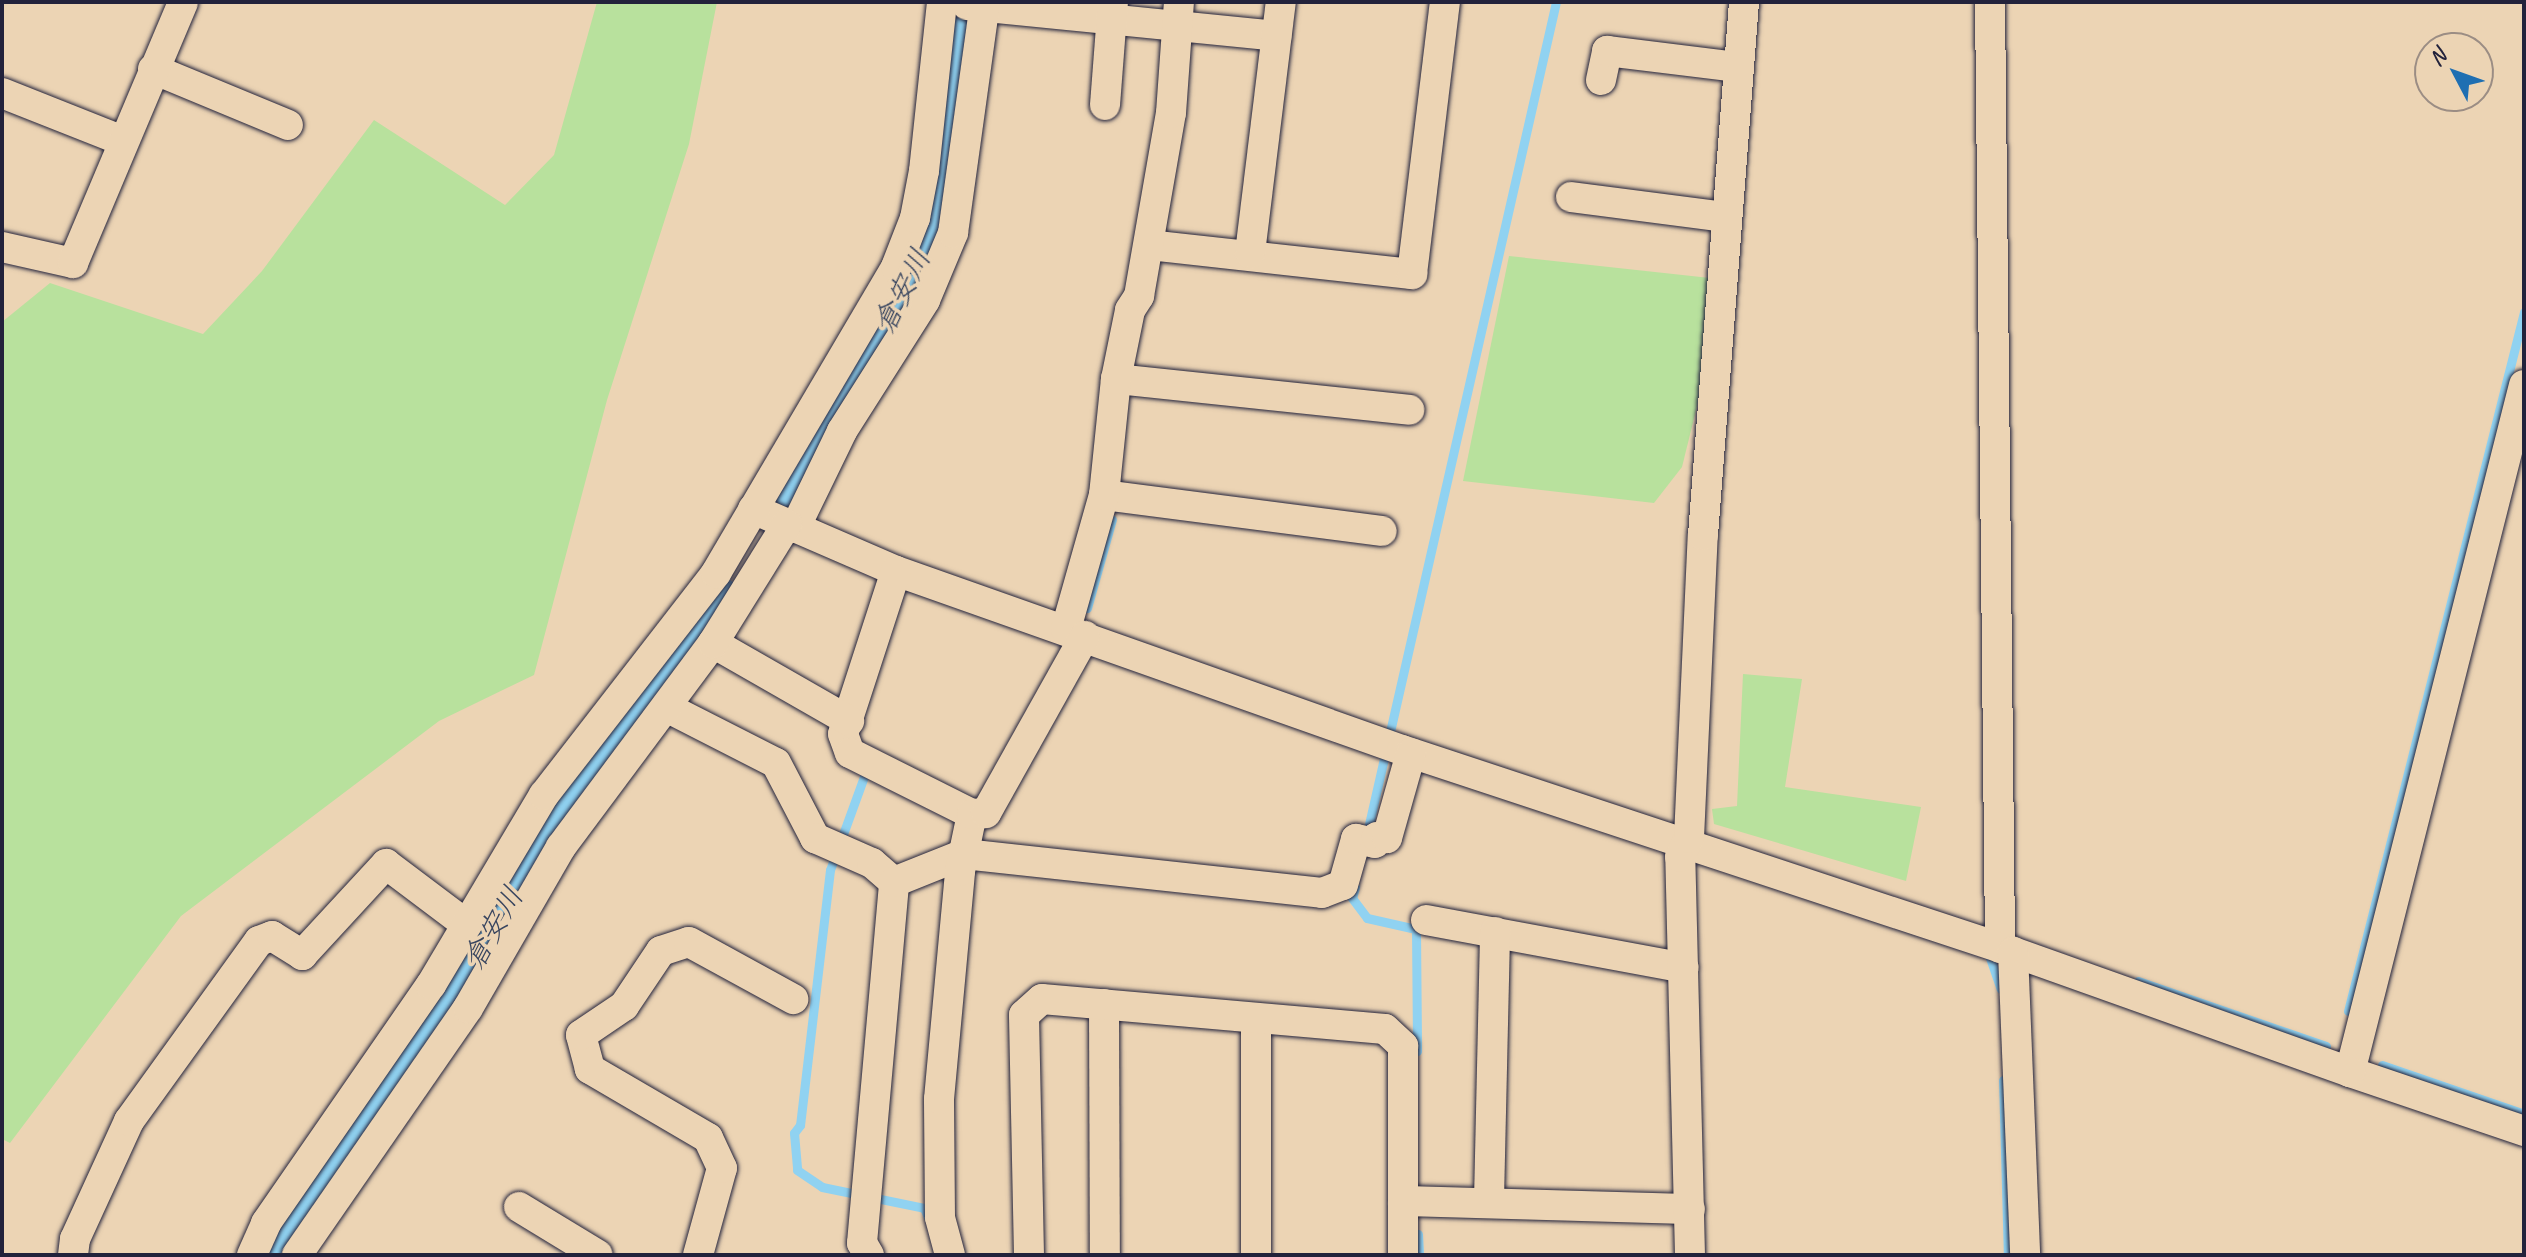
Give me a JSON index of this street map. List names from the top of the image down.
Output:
{
  "water": ["倉安川"],
  "north": "top left"
}
